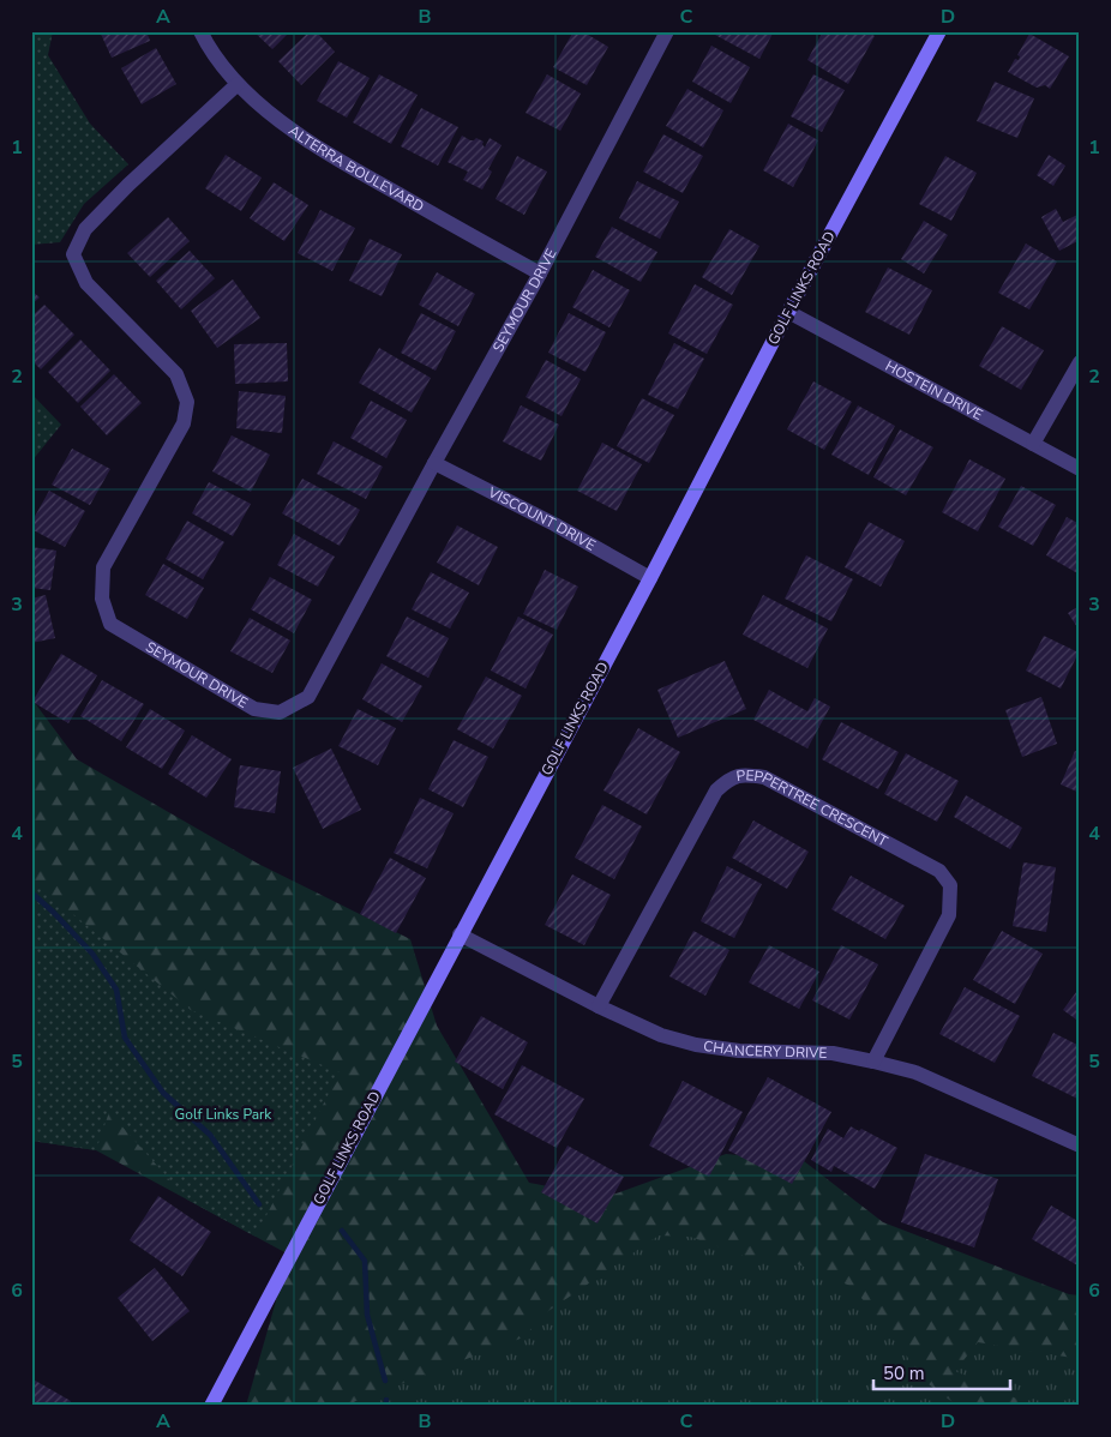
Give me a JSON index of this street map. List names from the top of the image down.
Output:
{
  "streets": {
    "main road": ["GOLF LINKS ROAD"],
    "street": [
      "ALTERRA BOULEVARD",
      "SEYMOUR DRIVE",
      "HOSTEIN DRIVE",
      "VISCOUNT DRIVE",
      "PEPPERTREE CRESCENT",
      "CHANCERY DRIVE"
    ]
  },
  "crossings": [
    ["ALTERRA BOULEVARD", "SEYMOUR DRIVE"],
    ["GOLF LINKS ROAD", "HOSTEIN DRIVE"],
    ["GOLF LINKS ROAD", "VISCOUNT DRIVE"],
    ["GOLF LINKS ROAD", "CHANCERY DRIVE"],
    ["SEYMOUR DRIVE", "VISCOUNT DRIVE"],
    ["PEPPERTREE CRESCENT", "CHANCERY DRIVE"]
  ],
  "parks": ["Golf Links Park"],
  "scale_bar": "50 m",
  "grid": {
    "columns": [
      "A",
      "B",
      "C",
      "D"
    ],
    "rows": [
      "1",
      "2",
      "3",
      "4",
      "5",
      "6"
    ]
  }
}
